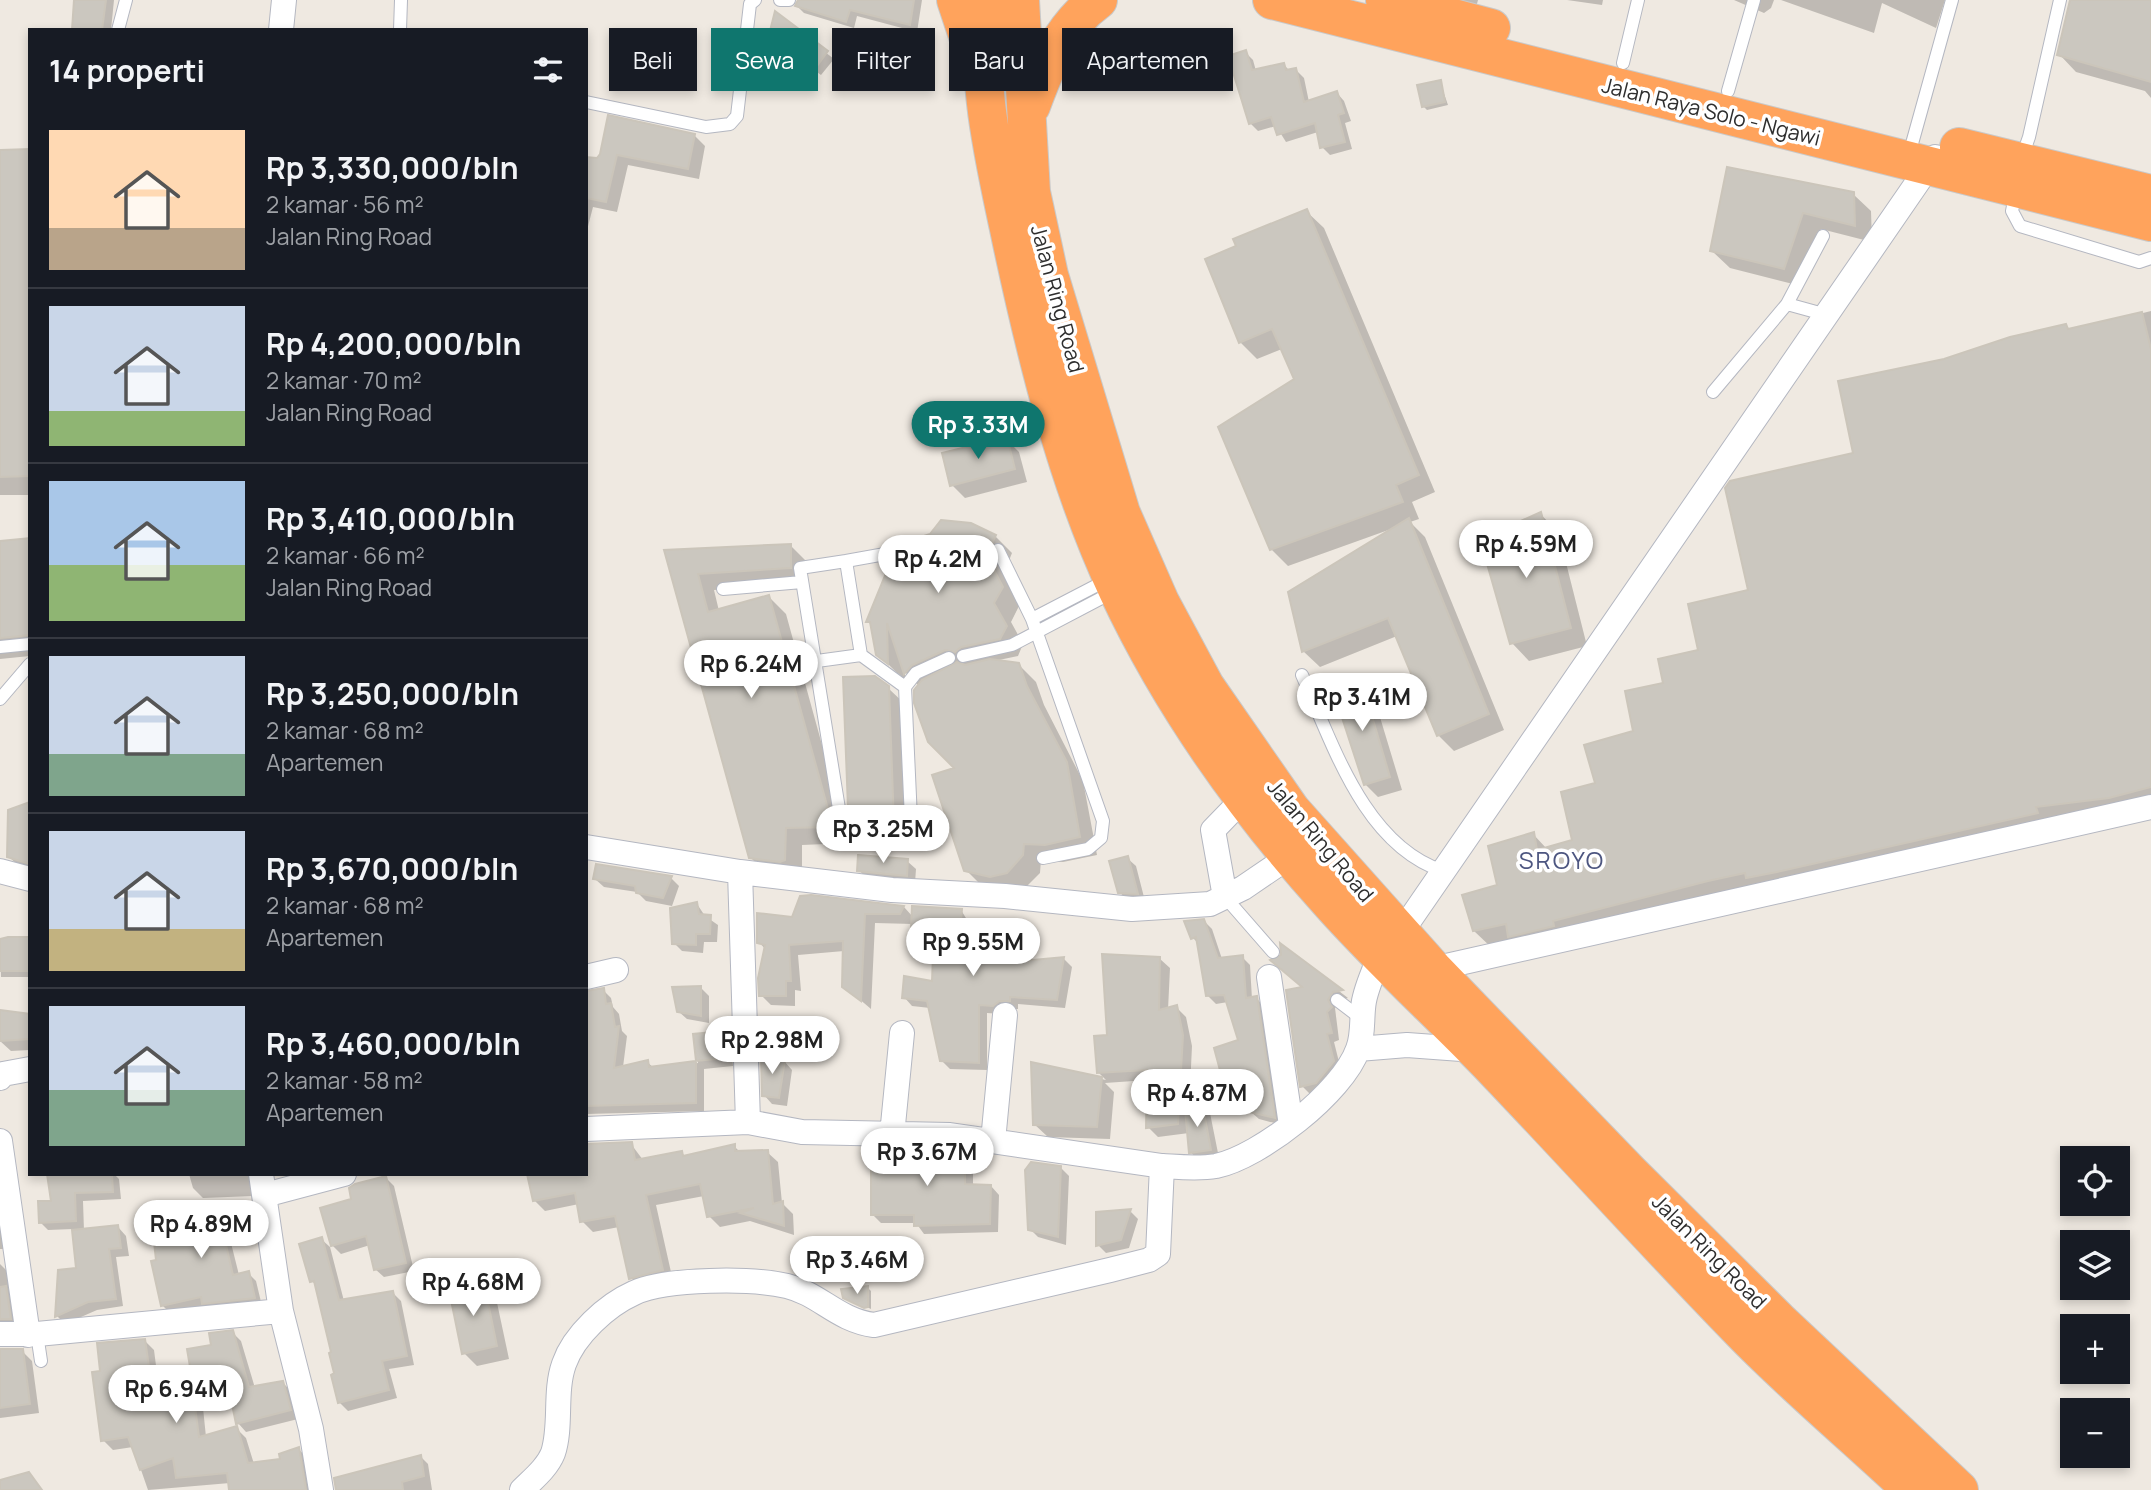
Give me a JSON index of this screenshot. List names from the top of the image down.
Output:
{
  "streets": {
    "highway": ["Jalan Raya Solo - Ngawi", "Jalan Ring Road"]
  },
  "districts": ["SROYO"],
  "page": {
    "chip": [
      "Beli",
      "Sewa",
      "Filter",
      "Baru",
      "Apartemen"
    ],
    "heading": "14 properti",
    "list": [
      {
        "name": "Rp 3,330,000/bln",
        "note": "2 kamar · 56 m² · Jalan Ring Road"
      },
      {
        "name": "Rp 4,200,000/bln",
        "note": "2 kamar · 70 m² · Jalan Ring Road"
      },
      {
        "name": "Rp 3,410,000/bln",
        "note": "2 kamar · 66 m² · Jalan Ring Road"
      },
      {
        "name": "Rp 3,250,000/bln",
        "note": "2 kamar · 68 m² · Apartemen"
      },
      {
        "name": "Rp 3,670,000/bln",
        "note": "2 kamar · 68 m² · Apartemen"
      },
      {
        "name": "Rp 3,460,000/bln",
        "note": "2 kamar · 58 m² · Apartemen"
      }
    ],
    "price": [
      "Rp 3.33M",
      "Rp 4.59M",
      "Rp 4.2M",
      "Rp 6.24M",
      "Rp 3.41M",
      "Rp 3.25M",
      "Rp 9.55M",
      "Rp 2.98M",
      "Rp 4.87M",
      "Rp 3.67M",
      "Rp 4.89M",
      "Rp 3.46M",
      "Rp 4.68M",
      "Rp 6.94M"
    ],
    "map_buttons": ["+", "−"]
  }
}
